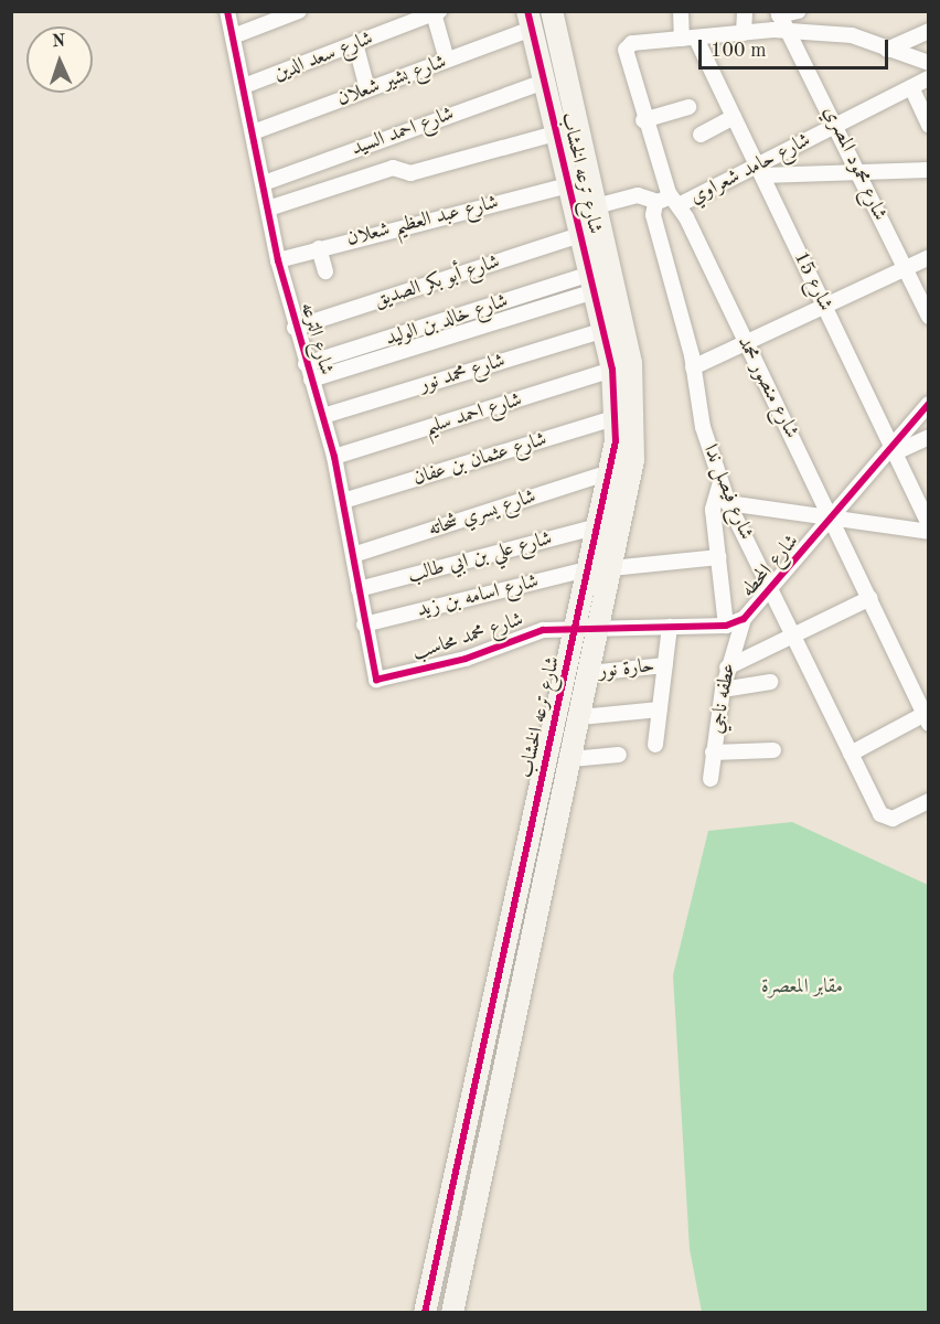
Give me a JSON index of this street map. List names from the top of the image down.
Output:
{
  "streets": {
    "street": [
      "شارع سعد الدين",
      "شارع بشير شعلان",
      "شارع احمد السيد",
      "شارع محمود المصري",
      "شارع حامد شعراوي",
      "شارع ترعه الخشاب",
      "شارع عبد العظيم شعلان",
      "شارع أبو بكر الصديق",
      "شارع 15",
      "شارع خالد بن الوليد",
      "شارع الترعه",
      "شارع محمد نور",
      "شارع منصور محمد",
      "شارع احمد سليم",
      "شارع عثمان بن عفان",
      "شارع فيصل ندا",
      "شارع يسري شحاته",
      "شارع علي بن ابي طالب",
      "شارع المحطه",
      "شارع اسامه بن زيد",
      "شارع محمد محاسب",
      "حارة نور",
      "عطفه ناجي"
    ]
  },
  "crossings": [
    ["شارع سعد الدين", "شارع الترعه"],
    ["شارع بشير شعلان", "شارع ترعه الخشاب"],
    ["شارع بشير شعلان", "شارع الترعه"],
    ["شارع احمد السيد", "شارع ترعه الخشاب"],
    ["شارع احمد السيد", "شارع الترعه"],
    ["شارع محمود المصري", "شارع حامد شعراوي"],
    ["شارع حامد شعراوي", "شارع 15"],
    ["شارع حامد شعراوي", "شارع منصور محمد"],
    ["شارع حامد شعراوي", "شارع فيصل ندا"],
    ["شارع ترعه الخشاب", "شارع عبد العظيم شعلان"],
    ["شارع ترعه الخشاب", "شارع أبو بكر الصديق"],
    ["شارع ترعه الخشاب", "شارع خالد بن الوليد"],
    ["شارع ترعه الخشاب", "شارع محمد نور"],
    ["شارع ترعه الخشاب", "شارع احمد سليم"],
    ["شارع ترعه الخشاب", "شارع عثمان بن عفان"],
    ["شارع ترعه الخشاب", "شارع يسري شحاته"],
    ["شارع ترعه الخشاب", "شارع علي بن ابي طالب"],
    ["شارع ترعه الخشاب", "شارع المحطه"],
    ["شارع ترعه الخشاب", "شارع اسامه بن زيد"],
    ["شارع ترعه الخشاب", "شارع محمد محاسب"],
    ["شارع ترعه الخشاب", "حارة نور"],
    ["شارع عبد العظيم شعلان", "شارع الترعه"],
    ["شارع أبو بكر الصديق", "شارع الترعه"],
    ["شارع 15", "شارع منصور محمد"],
    ["شارع 15", "شارع المحطه"],
    ["شارع خالد بن الوليد", "شارع الترعه"],
    ["شارع الترعه", "شارع محمد نور"],
    ["شارع الترعه", "شارع احمد سليم"],
    ["شارع الترعه", "شارع عثمان بن عفان"],
    ["شارع الترعه", "شارع يسري شحاته"],
    ["شارع الترعه", "شارع علي بن ابي طالب"],
    ["شارع الترعه", "شارع اسامه بن زيد"],
    ["شارع الترعه", "شارع محمد محاسب"],
    ["شارع منصور محمد", "شارع فيصل ندا"],
    ["شارع منصور محمد", "شارع المحطه"],
    ["شارع فيصل ندا", "شارع المحطه"],
    ["شارع المحطه", "شارع محمد محاسب"],
    ["شارع المحطه", "عطفه ناجي"]
  ],
  "parks": ["مقابر المعصرة"],
  "scale_bar": "100 m",
  "north": "top"
}
